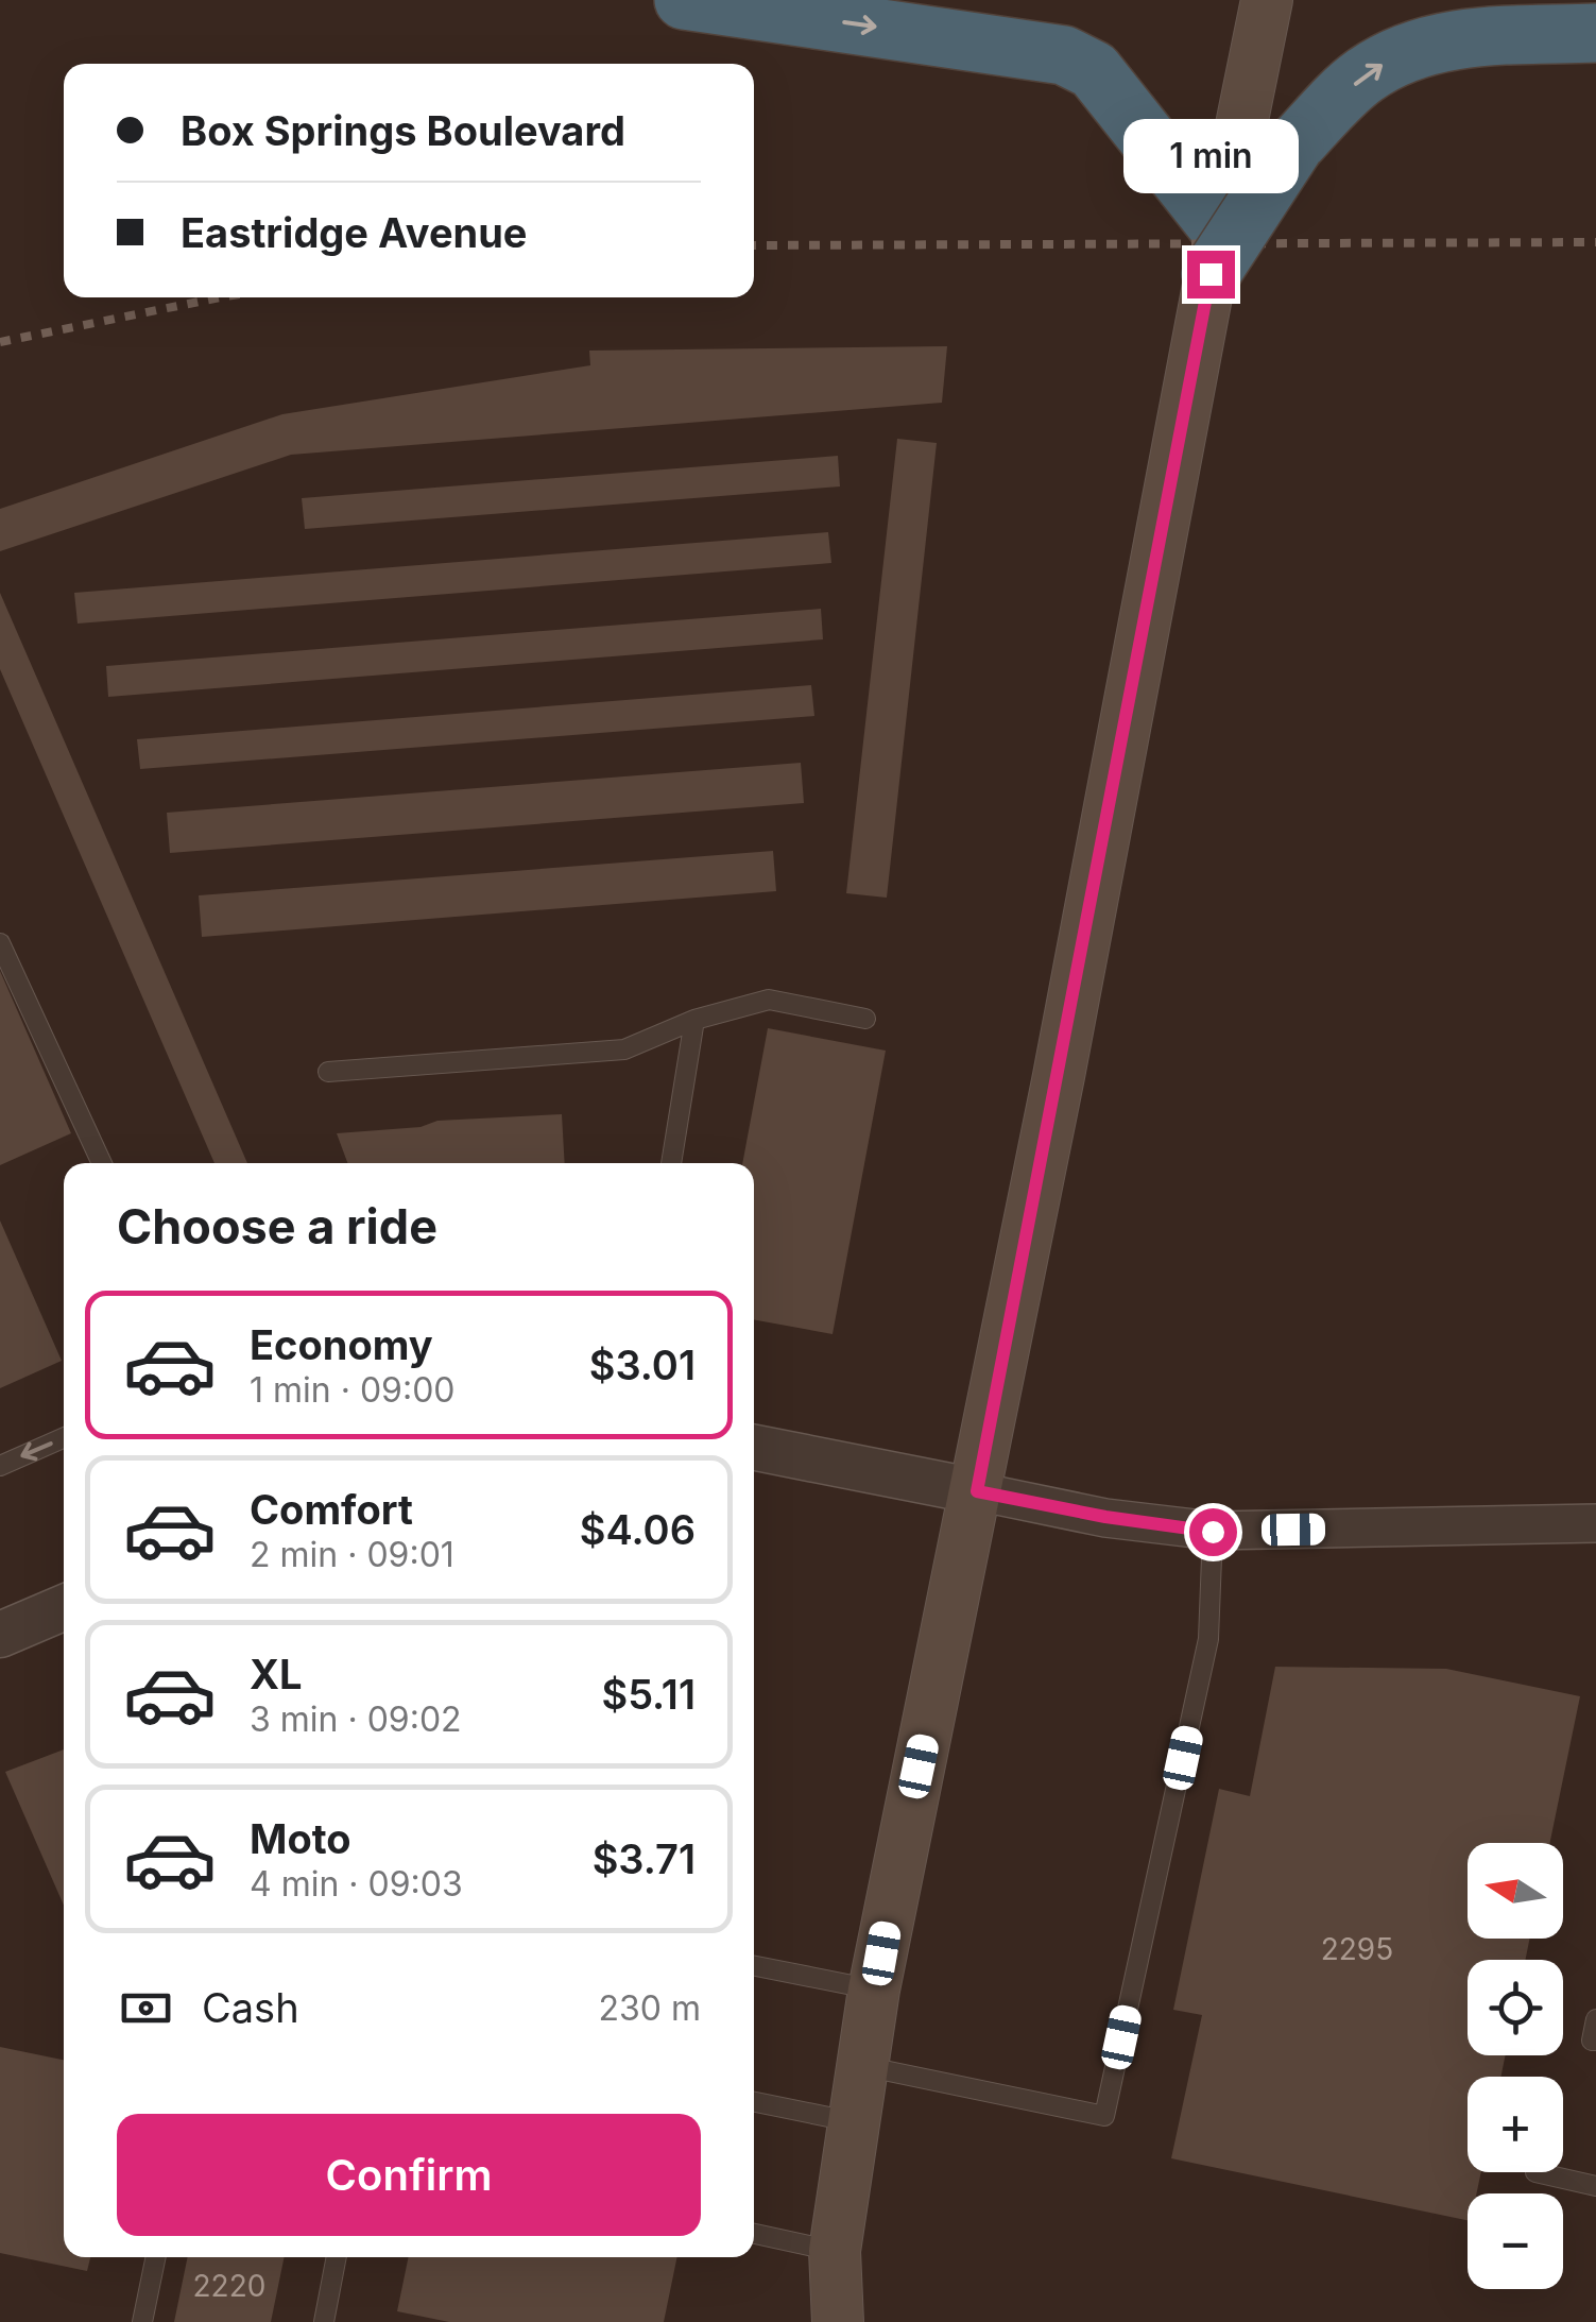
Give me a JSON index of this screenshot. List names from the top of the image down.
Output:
{
  "house_numbers": ["2295", "2220"],
  "north": "left",
  "page": {
    "banner": ["Box Springs Boulevard", "Eastridge Avenue"],
    "bubble": "1 min",
    "heading": "Choose a ride",
    "list": [
      {
        "name": "Economy",
        "note": "1 min · 09:00",
        "value": "$3.01"
      },
      {
        "name": "Comfort",
        "note": "2 min · 09:01",
        "value": "$4.06"
      },
      {
        "name": "XL",
        "note": "3 min · 09:02",
        "value": "$5.11"
      },
      {
        "name": "Moto",
        "note": "4 min · 09:03",
        "value": "$3.71"
      }
    ],
    "map_buttons": ["+", "−"],
    "pay": ["Cash", "230 m"],
    "buttons": "Confirm"
  }
}
